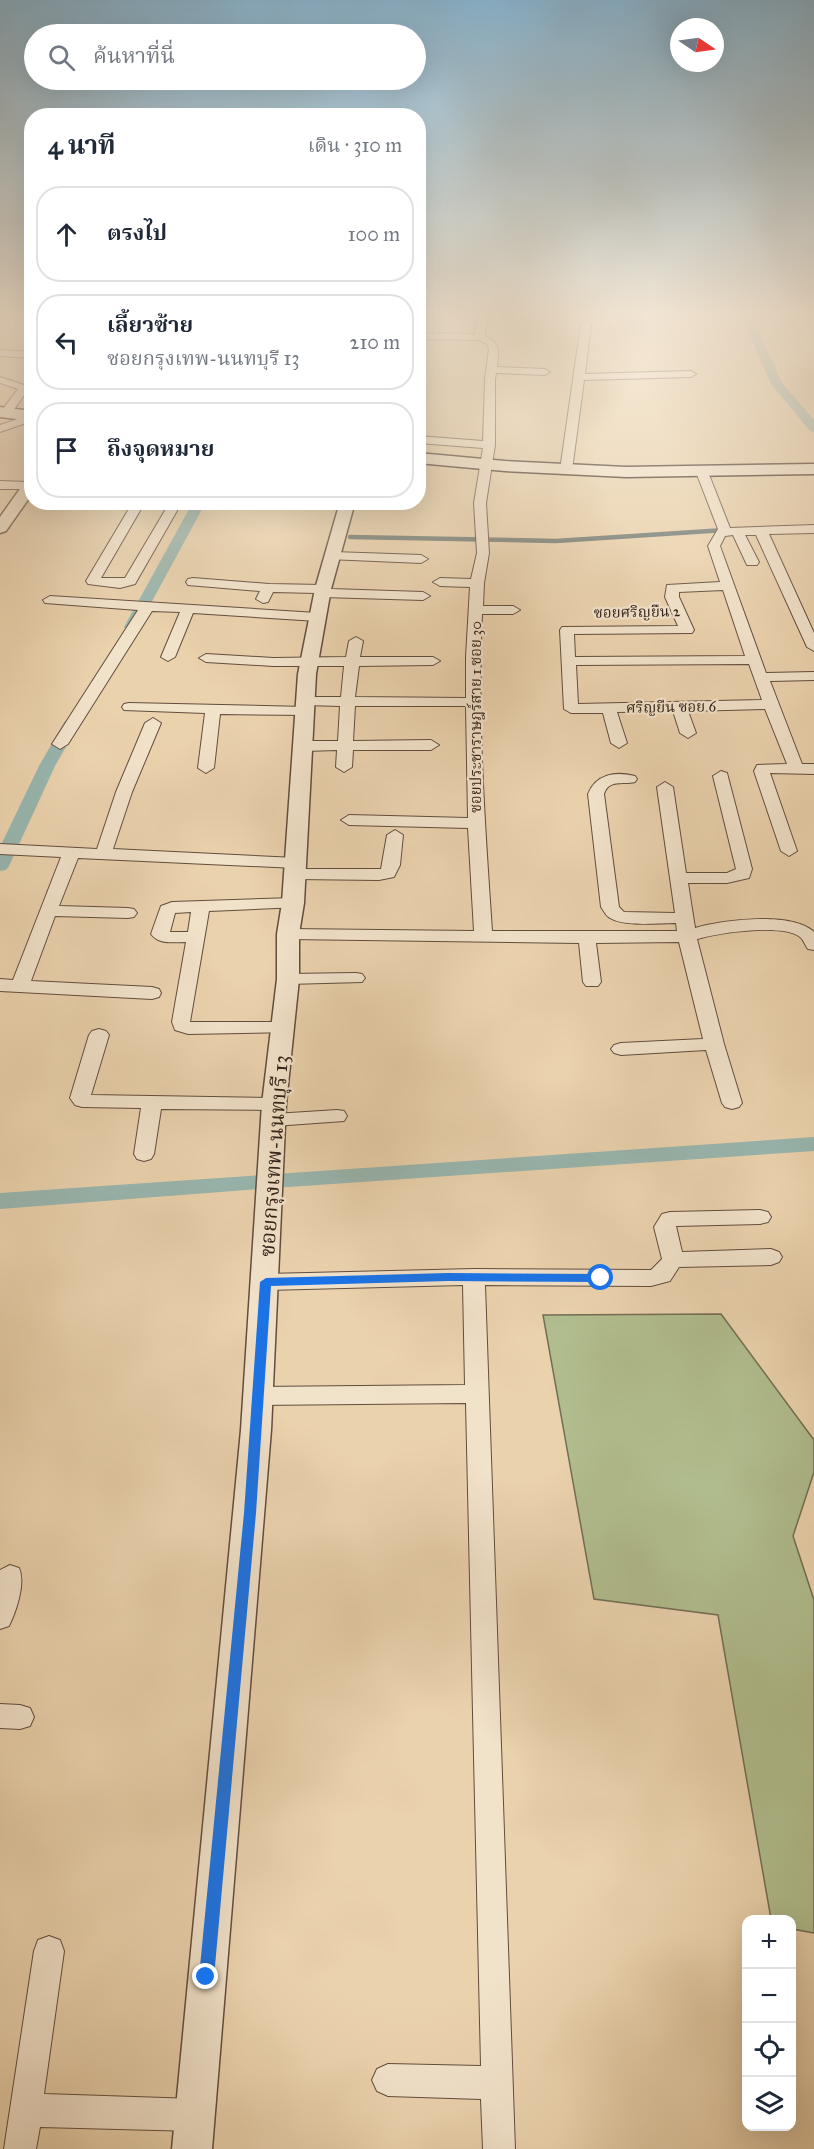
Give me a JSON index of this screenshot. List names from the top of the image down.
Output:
{
  "streets": {
    "street": [
      "ซอยศริญยืน 2",
      "ศริญยืน ซอย 6",
      "ซอยประชาราษฎร์สาย 1 ซอย 30",
      "ซอยกรุงเทพ-นนทบุรี 13"
    ]
  },
  "crossings": [
    ["ซอยศริญยืน 2", "ศริญยืน ซอย 6"]
  ],
  "north": "right",
  "page": {
    "search": "ค้นหาที่นี่",
    "heading": ["4 นาที", "เดิน · 310 m"],
    "list": [
      ["ตรงไป", "100 m"],
      ["เลี้ยวซ้าย", "ซอยกรุงเทพ-นนทบุรี 13", "210 m"],
      "ถึงจุดหมาย"
    ],
    "map_buttons": ["+", "−"]
  }
}
